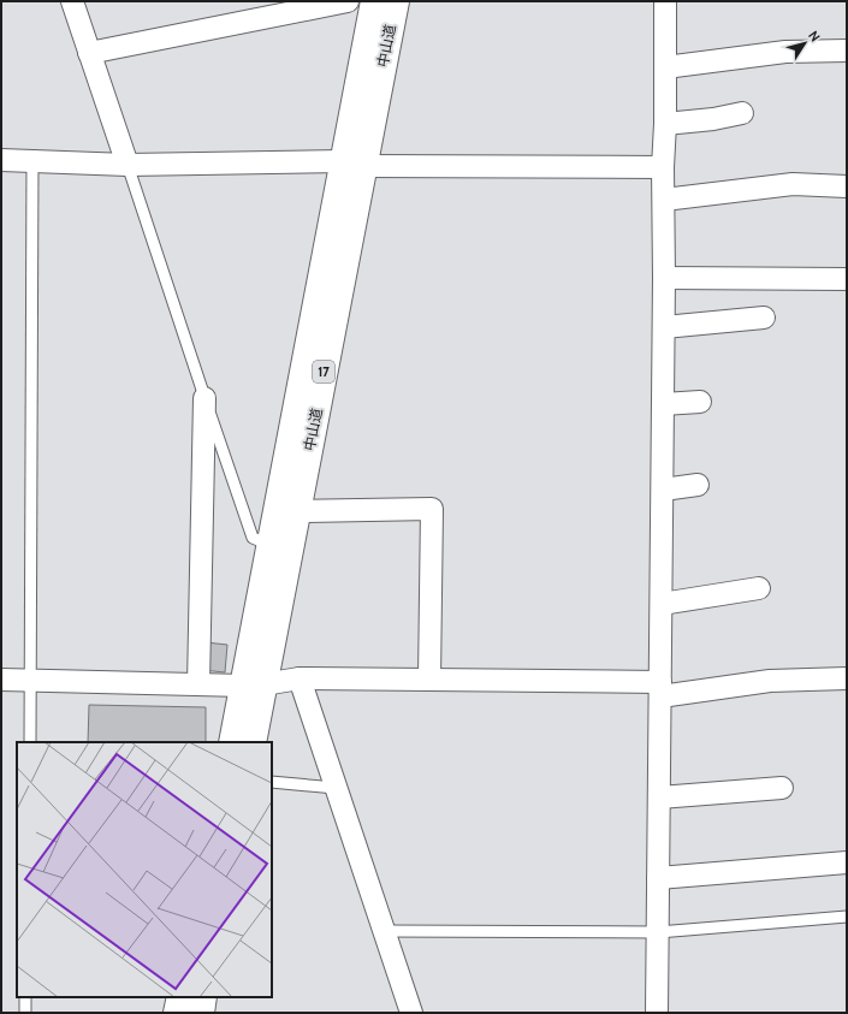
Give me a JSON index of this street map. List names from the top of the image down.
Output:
{
  "streets": {
    "highway": ["中山道", "17"]
  },
  "north": "top right"
}
